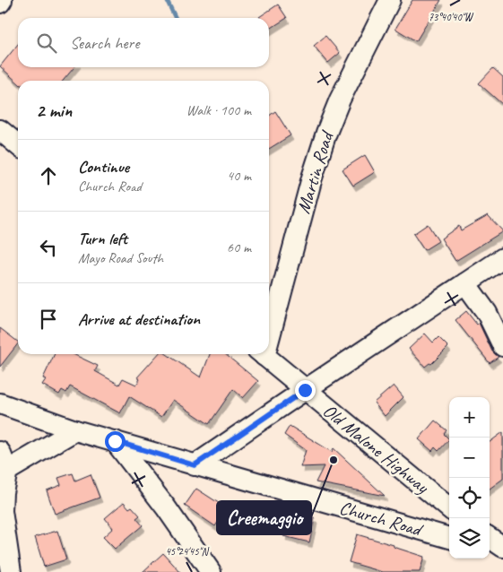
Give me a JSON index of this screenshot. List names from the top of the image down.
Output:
{
  "streets": {
    "street": ["Martin Road", "Old Malone Highway", "Church Road"]
  },
  "places": ["Creemaggio"],
  "page": {
    "search": "Search here",
    "heading": ["2 min", "Walk · 100 m"],
    "list": [
      ["Continue", "Church Road", "40 m"],
      ["Turn left", "Mayo Road South", "60 m"],
      "Arrive at destination"
    ],
    "map_buttons": ["+", "−"]
  },
  "coordinates": ["73°40'40\"W", "45°24'45\"N"]
}
